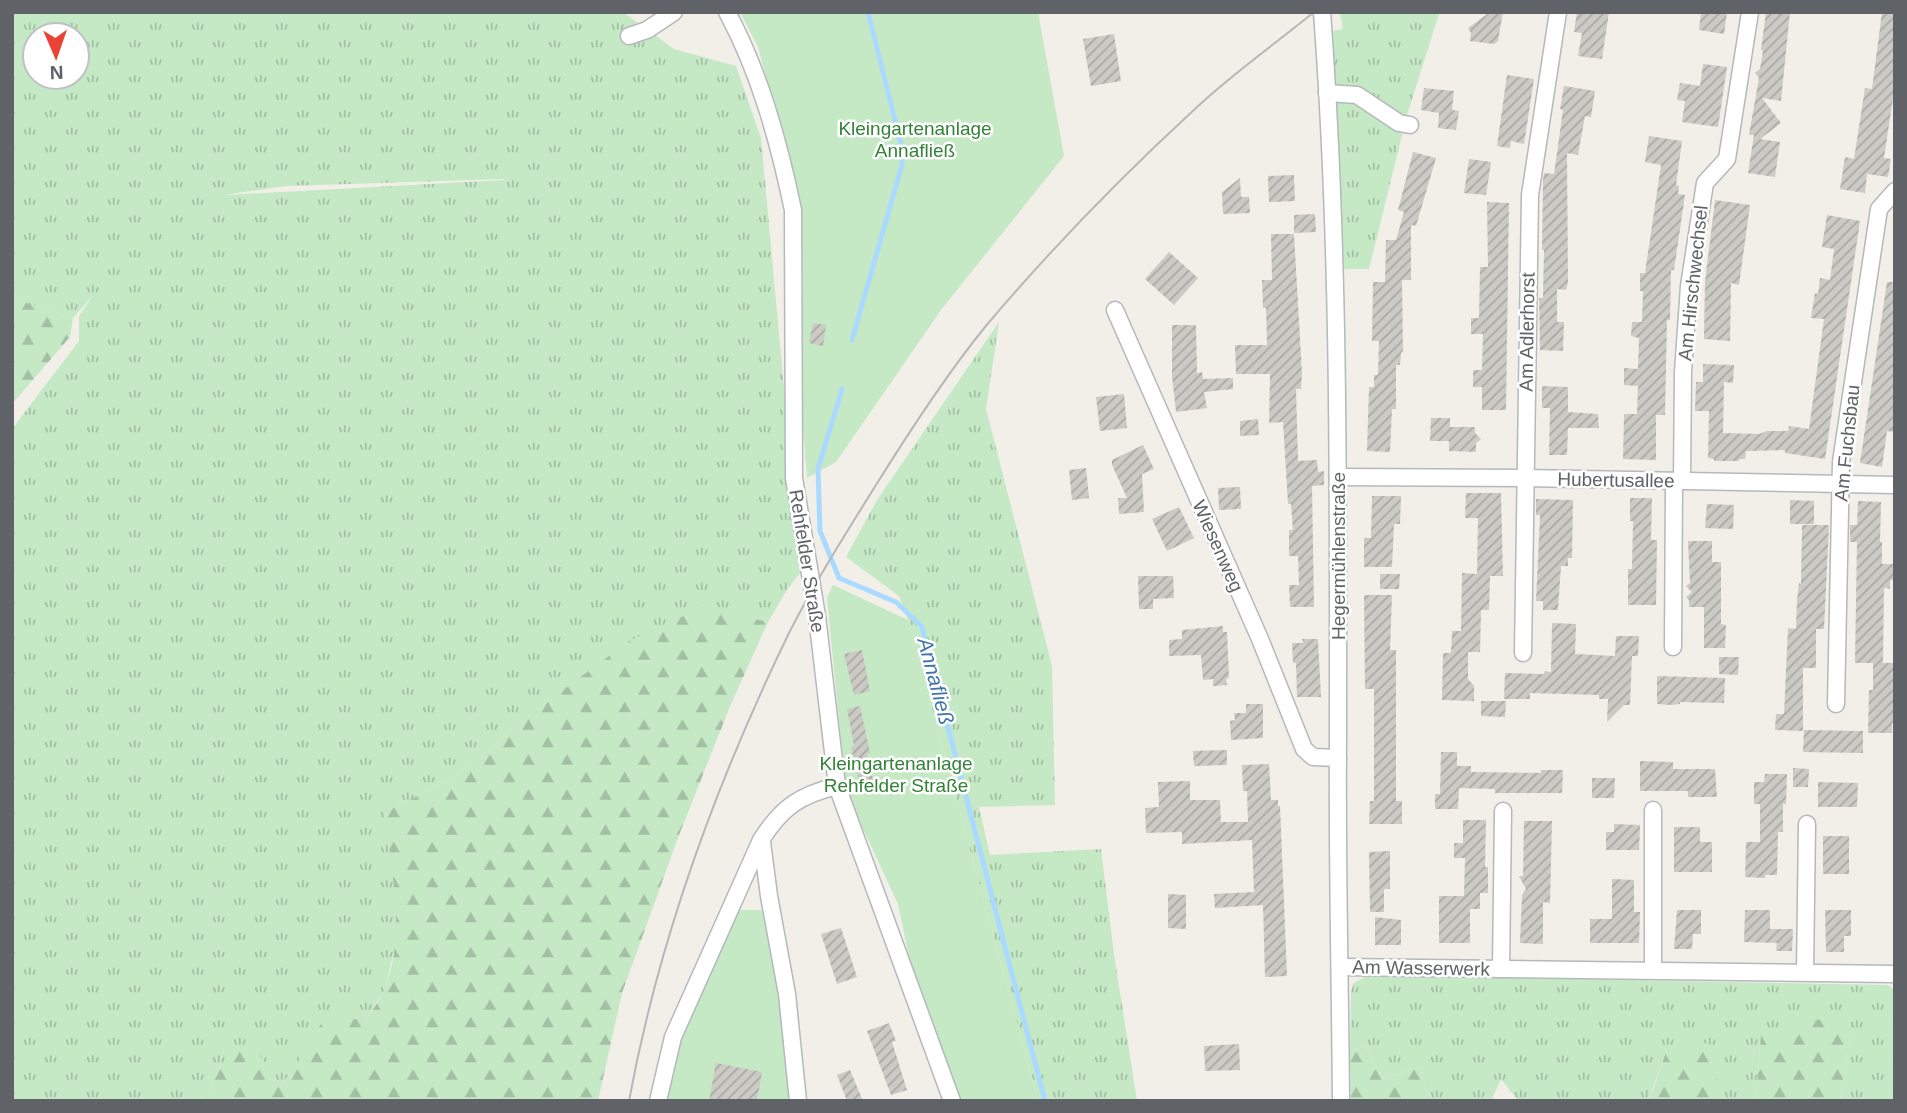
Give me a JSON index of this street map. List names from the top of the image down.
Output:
{
  "streets": {
    "street": [
      "Am Hirschwechsel",
      "Am Adlerhorst",
      "Am Fuchsbau",
      "Hubertusallee",
      "Wiesenweg",
      "Hegermühlenstraße",
      "Rehfelder Straße",
      "Am Wasserwerk"
    ]
  },
  "crossings": [
    ["Am Hirschwechsel", "Hubertusallee"],
    ["Am Adlerhorst", "Hubertusallee"],
    ["Am Fuchsbau", "Hubertusallee"],
    ["Hubertusallee", "Hegermühlenstraße"],
    ["Wiesenweg", "Hegermühlenstraße"],
    ["Hegermühlenstraße", "Am Wasserwerk"]
  ],
  "water": ["Annafließ"],
  "parks": ["Kleingartenanlage Annafließ", "Kleingartenanlage Rehfelder Straße"],
  "north": "bottom"
}
